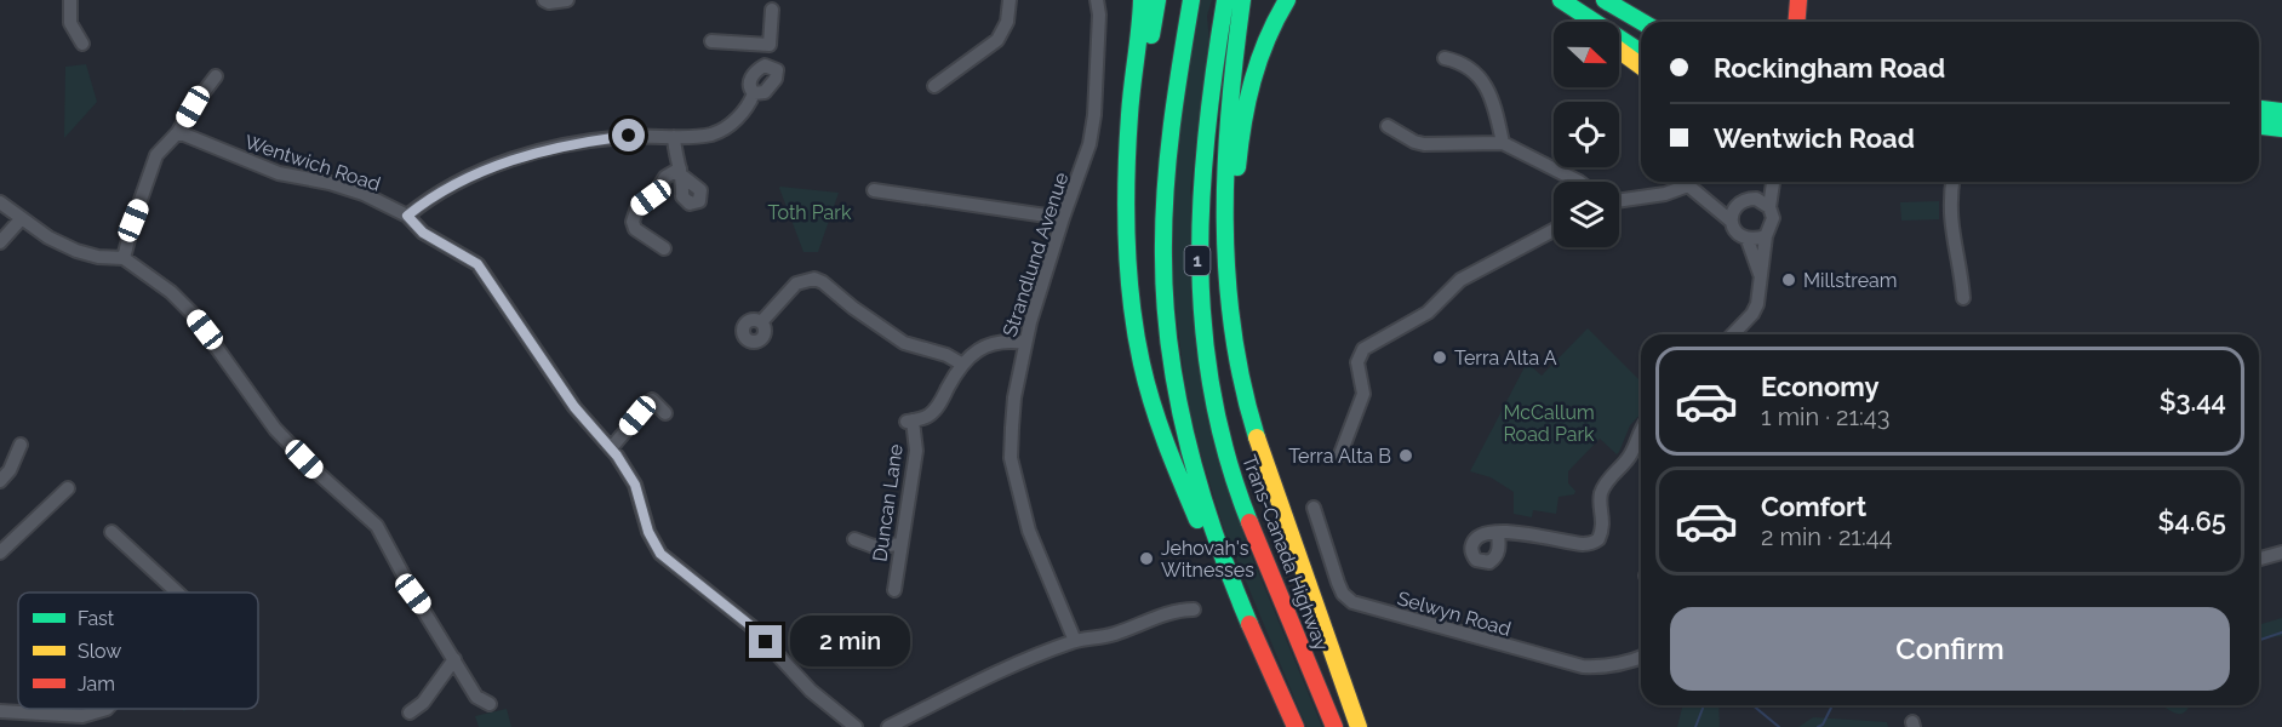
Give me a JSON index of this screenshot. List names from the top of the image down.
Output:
{
  "streets": {
    "main road": ["1", "Trans-Canada Highway"],
    "street": [
      "Wentwich Road",
      "Strandlund Avenue",
      "Duncan Lane",
      "Selwyn Road"
    ]
  },
  "parks": ["Toth Park", "McCallum Road Park"],
  "places": [
    "Millstream",
    "Terra Alta A",
    "Terra Alta B",
    "Jehovah's Witnesses"
  ],
  "legend": ["Fast", "Slow", "Jam"],
  "north": "right",
  "page": {
    "banner": ["Rockingham Road", "Wentwich Road"],
    "list": [
      {
        "name": "Economy",
        "note": "1 min · 21:43",
        "value": "$3.44"
      },
      {
        "name": "Comfort",
        "note": "2 min · 21:44",
        "value": "$4.65"
      }
    ],
    "buttons": "Confirm",
    "bubble": "2 min"
  }
}
